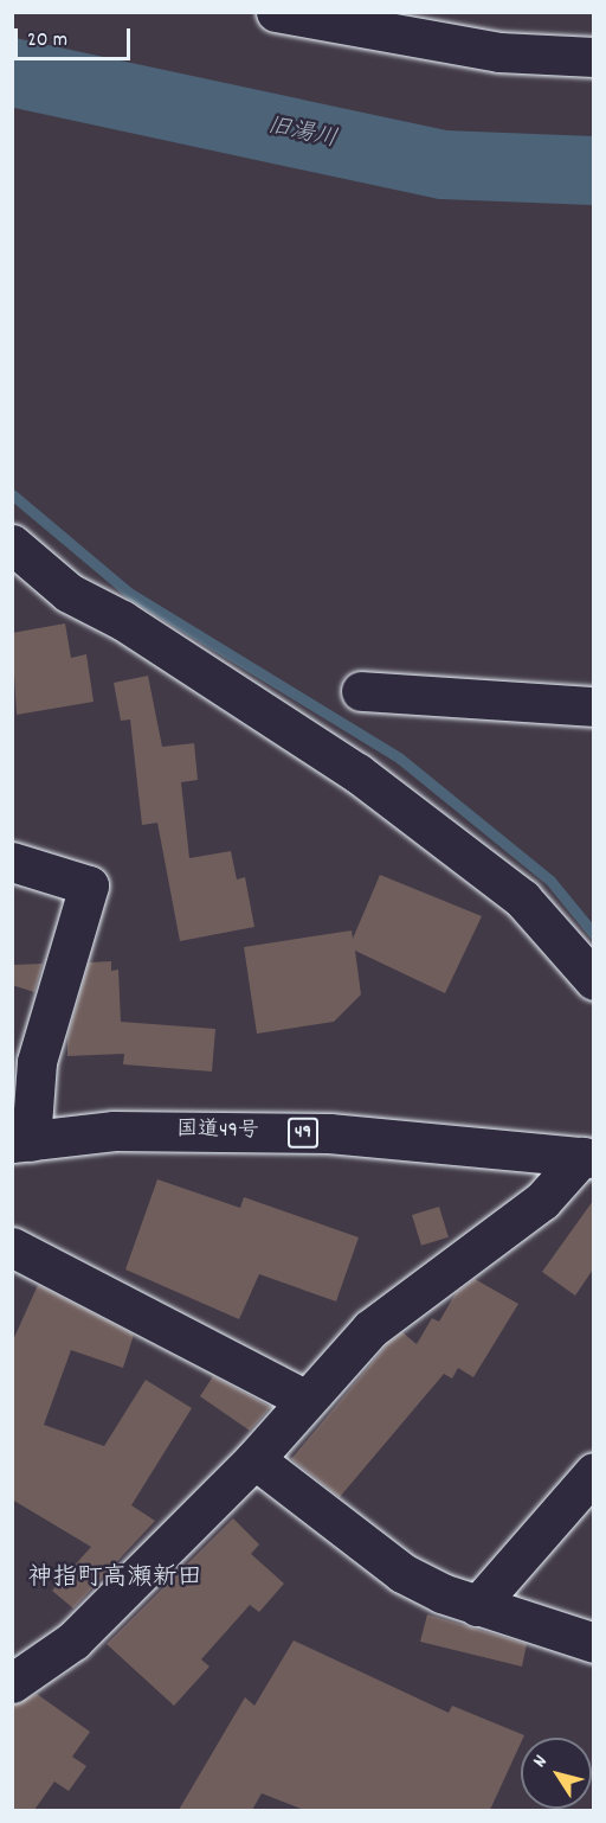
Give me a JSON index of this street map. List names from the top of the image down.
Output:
{
  "streets": {
    "main road": ["国道49号", "49"]
  },
  "districts": ["神指町高瀬新田"],
  "water": ["旧湯川"],
  "scale_bar": "20 m",
  "north": "top left"
}
